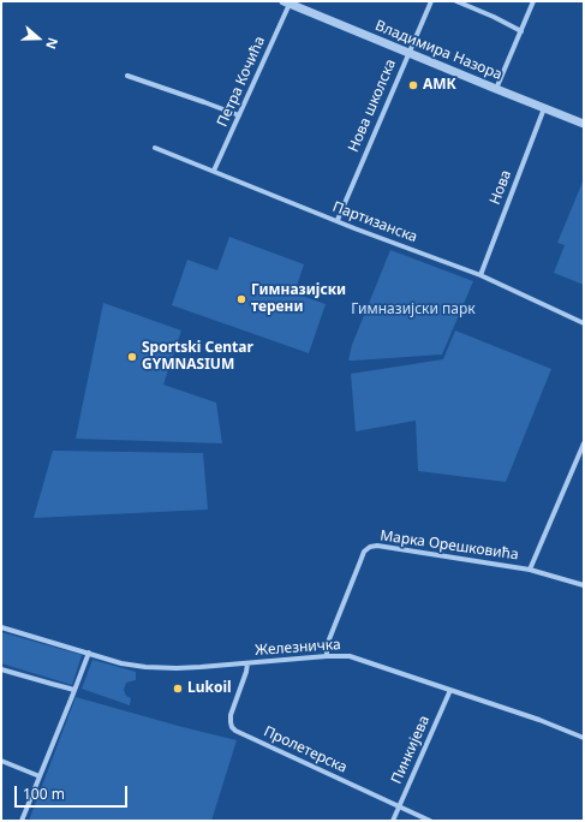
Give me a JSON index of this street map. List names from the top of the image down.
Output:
{
  "streets": {
    "street": [
      "Владимира Назора",
      "Петра Кочића",
      "Нова школска",
      "Нова",
      "Партизанска",
      "Марка Орешковића",
      "Железничка",
      "Пролетерска",
      "Пинкијева"
    ]
  },
  "crossings": [
    ["Владимира Назора", "Петра Кочића"],
    ["Владимира Назора", "Нова школска"],
    ["Владимира Назора", "Нова"],
    ["Петра Кочића", "Партизанска"],
    ["Нова школска", "Партизанска"],
    ["Нова", "Партизанска"],
    ["Марка Орешковића", "Железничка"],
    ["Железничка", "Пролетерска"],
    ["Железничка", "Пинкијева"],
    ["Пролетерска", "Пинкијева"]
  ],
  "parks": ["Гимназијски парк"],
  "places": [
    "АМК",
    "Гимназијски терени",
    "Sportski Centar GYMNASIUM",
    "Lukoil"
  ],
  "scale_bar": "100 m",
  "north": "right"
}
